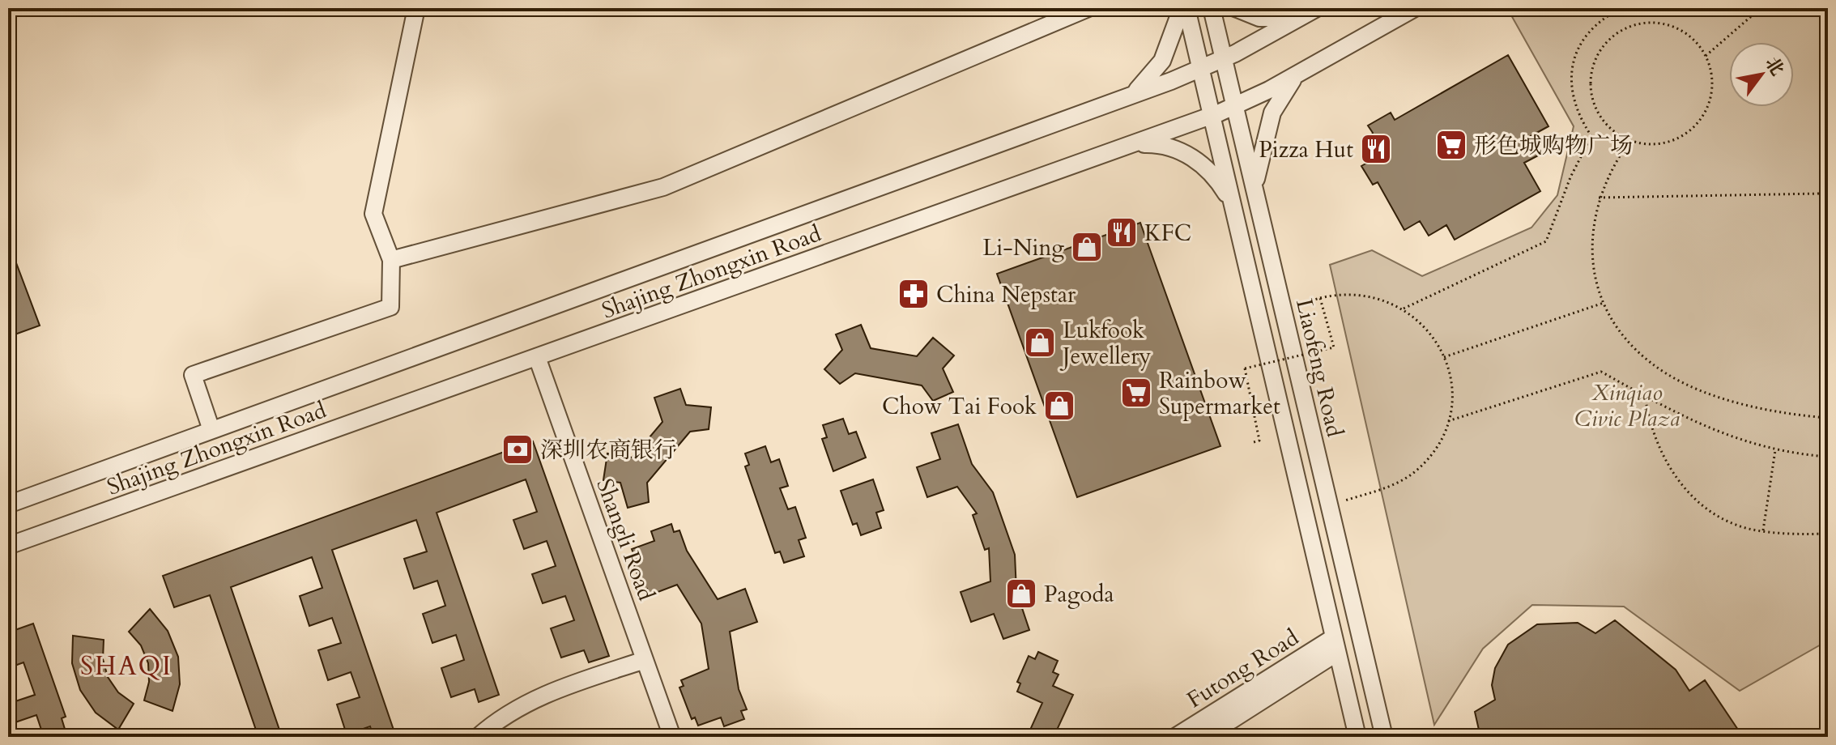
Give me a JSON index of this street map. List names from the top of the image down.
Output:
{
  "streets": {
    "street": [
      "Shajing Zhongxin Road",
      "Liaofeng Road",
      "Shangli Road",
      "Futong Road"
    ]
  },
  "crossings": [
    ["Shajing Zhongxin Road", "Liaofeng Road"],
    ["Shajing Zhongxin Road", "Shangli Road"]
  ],
  "districts": ["SHAQI"],
  "parks": ["Xinqiao Civic Plaza"],
  "places": {
    "supermarket": ["形色城购物广场", "Rainbow Supermarket"],
    "restaurant": ["Pizza Hut", "KFC"],
    "shop": [
      "Li-Ning",
      "Lukfook Jewellery",
      "Chow Tai Fook",
      "Pagoda"
    ],
    "pharmacy": ["China Nepstar"],
    "bank": ["深圳农商银行"]
  },
  "north": "top right"
}
